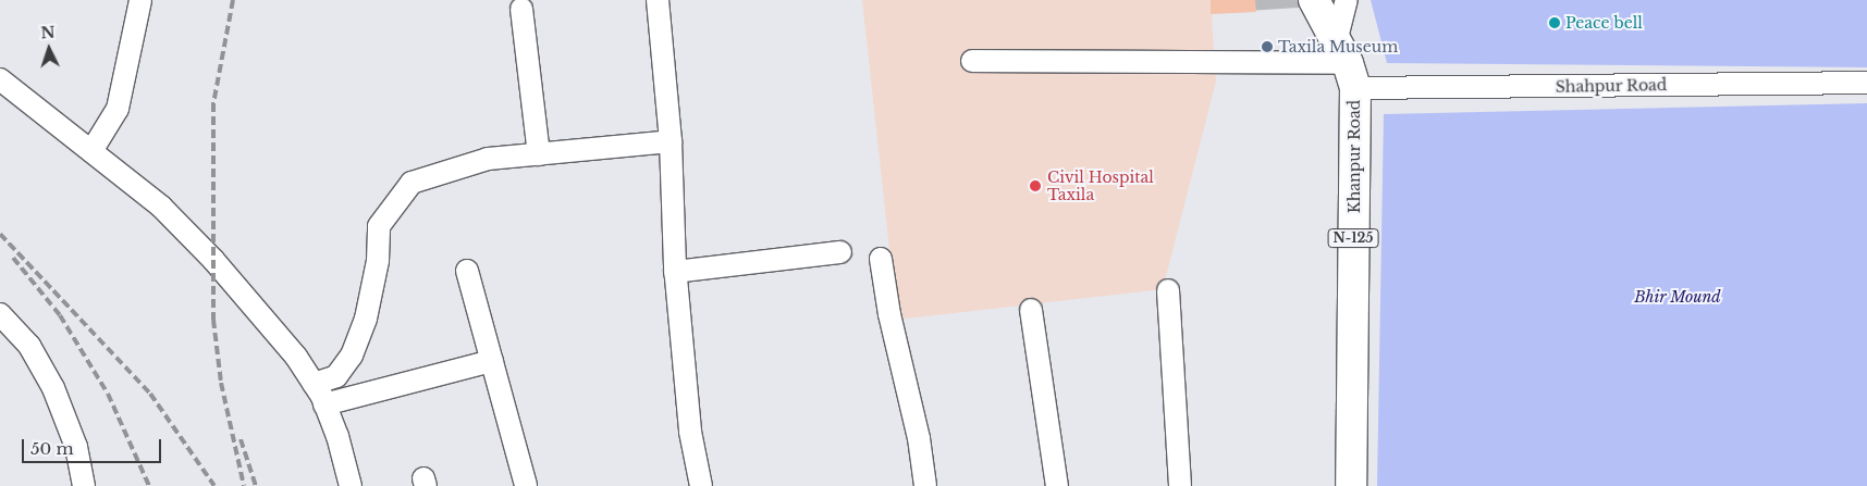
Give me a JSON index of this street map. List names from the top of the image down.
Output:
{
  "streets": {
    "highway": ["Khanpur Road", "N-125"],
    "street": ["Shahpur Road"]
  },
  "crossings": [
    ["Shahpur Road", "Khanpur Road"]
  ],
  "parks": ["Bhir Mound"],
  "places": ["Peace bell", "Taxila Museum", "Civil Hospital Taxila"],
  "scale_bar": "50 m",
  "north": "top"
}
